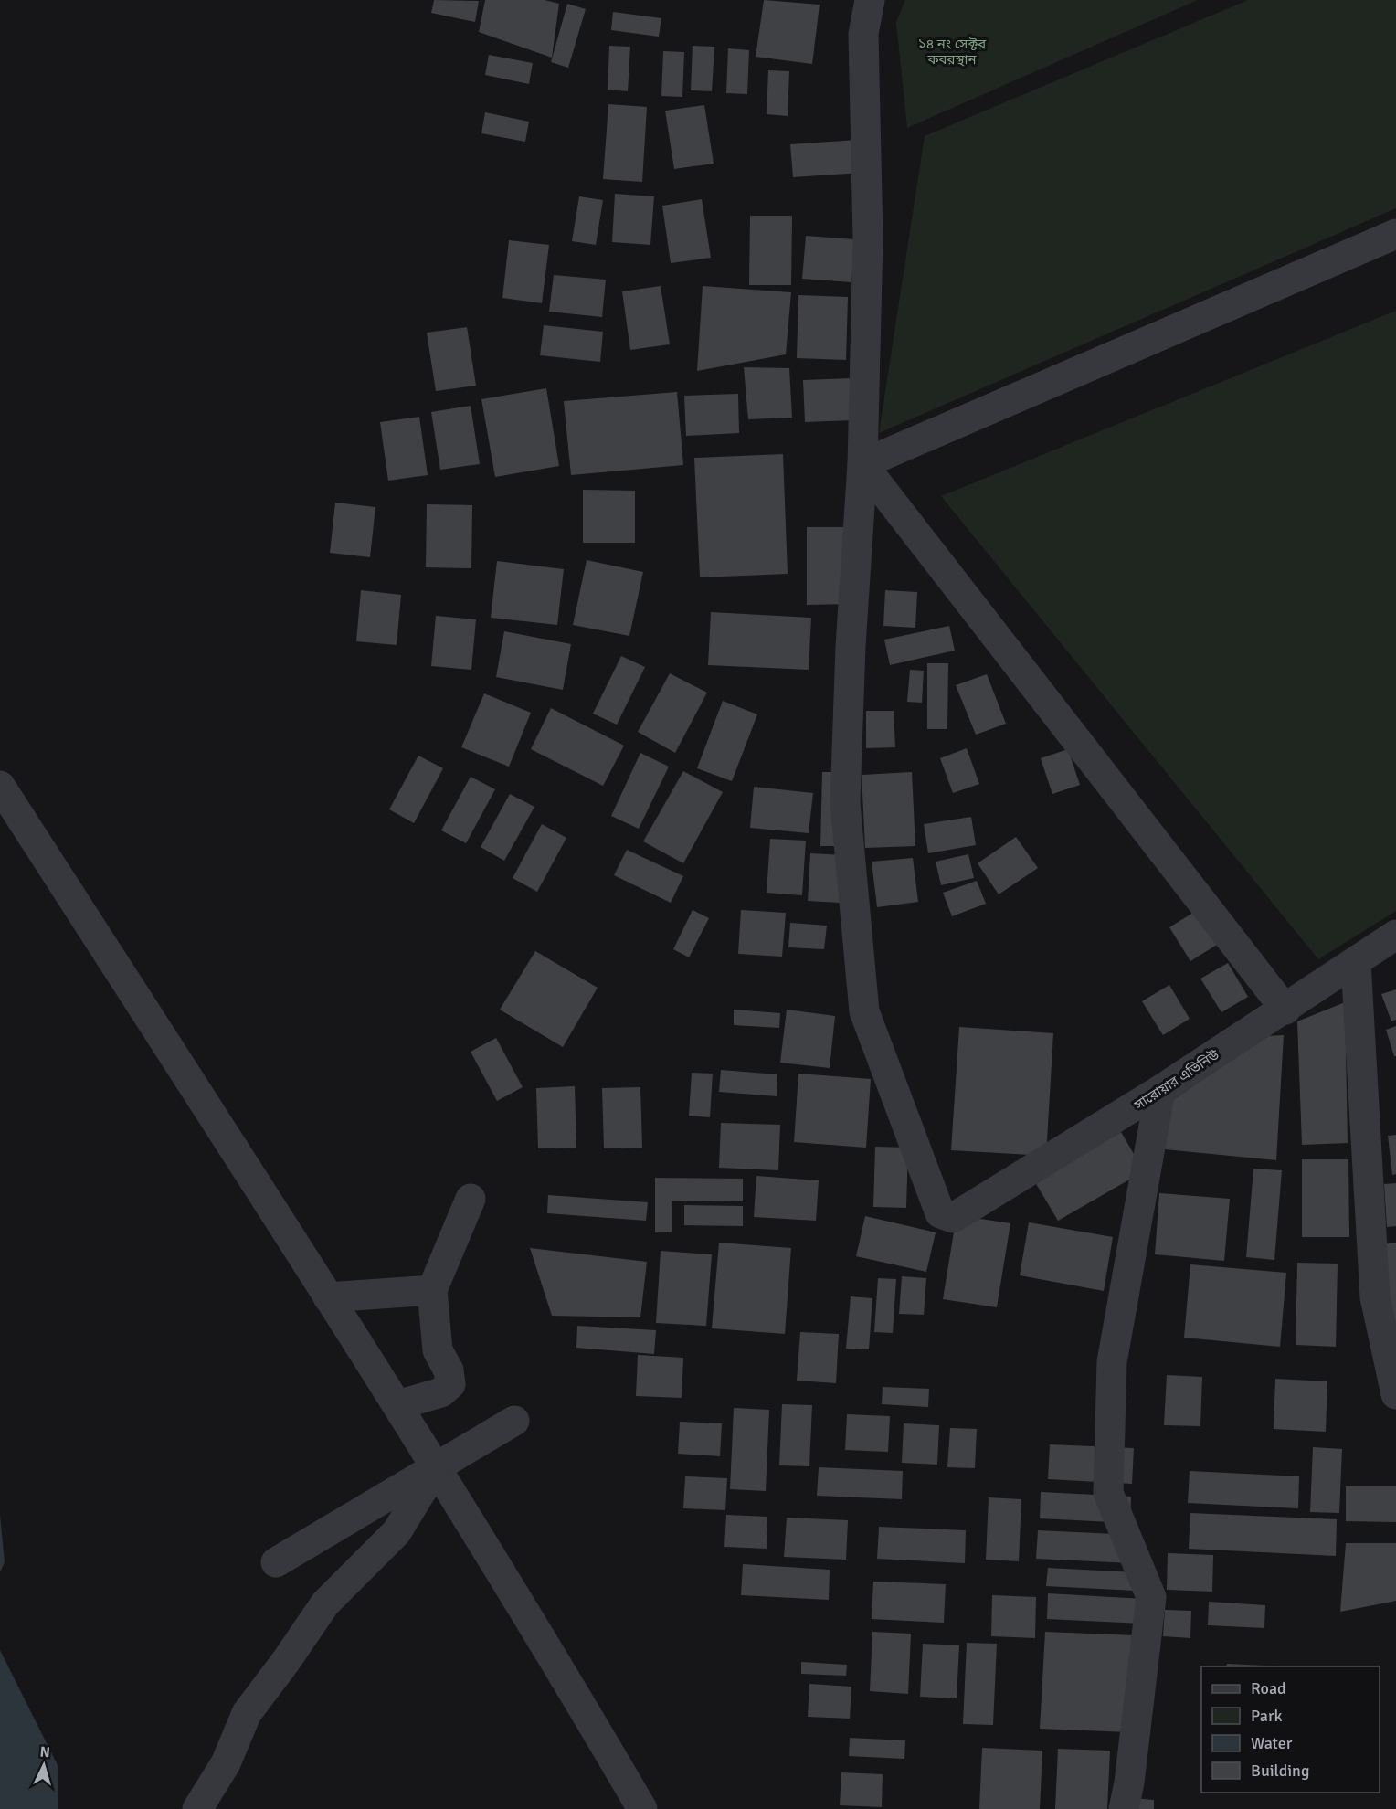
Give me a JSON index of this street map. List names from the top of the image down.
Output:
{
  "streets": {
    "street": ["সারোয়ার এভিনিউ"]
  },
  "parks": ["১৪ নং সেক্টর কবরস্থান"],
  "legend": [
    "Road",
    "Park",
    "Water",
    "Building"
  ],
  "north": "top"
}
